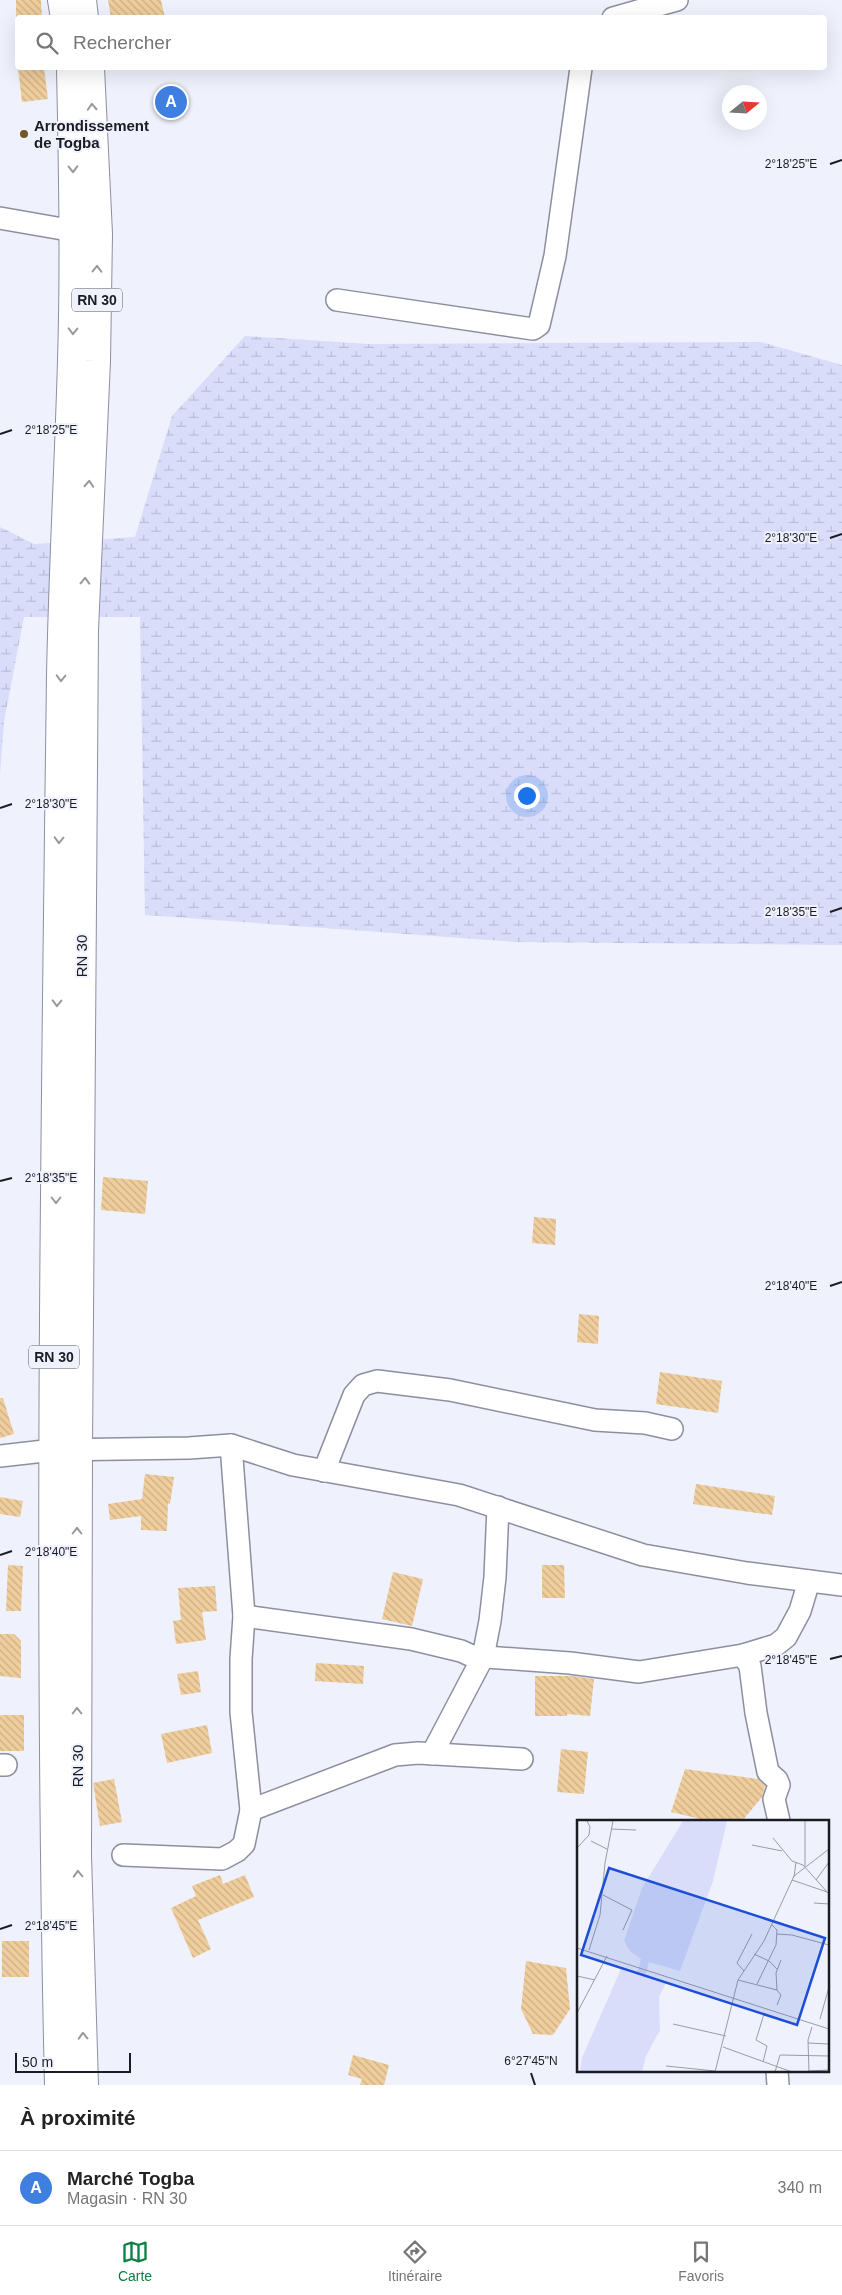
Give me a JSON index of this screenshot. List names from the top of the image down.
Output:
{
  "streets": {
    "main road": ["RN 30"]
  },
  "places": ["Arrondissement de Togba"],
  "scale_bar": "50 m",
  "north": "right",
  "page": {
    "search": "Rechercher",
    "pins": "A",
    "scale": "50 m",
    "heading": "À proximité",
    "list": [
      {
        "mark": "A",
        "name": "Marché Togba",
        "note": "Magasin · RN 30",
        "value": "340 m"
      }
    ],
    "nav": ["Carte", "Itinéraire", "Favoris"]
  },
  "coordinates": [
    "2°18'25\"E",
    "2°18'30\"E",
    "2°18'35\"E",
    "2°18'40\"E",
    "2°18'45\"E",
    "6°27'45\"N"
  ]
}
